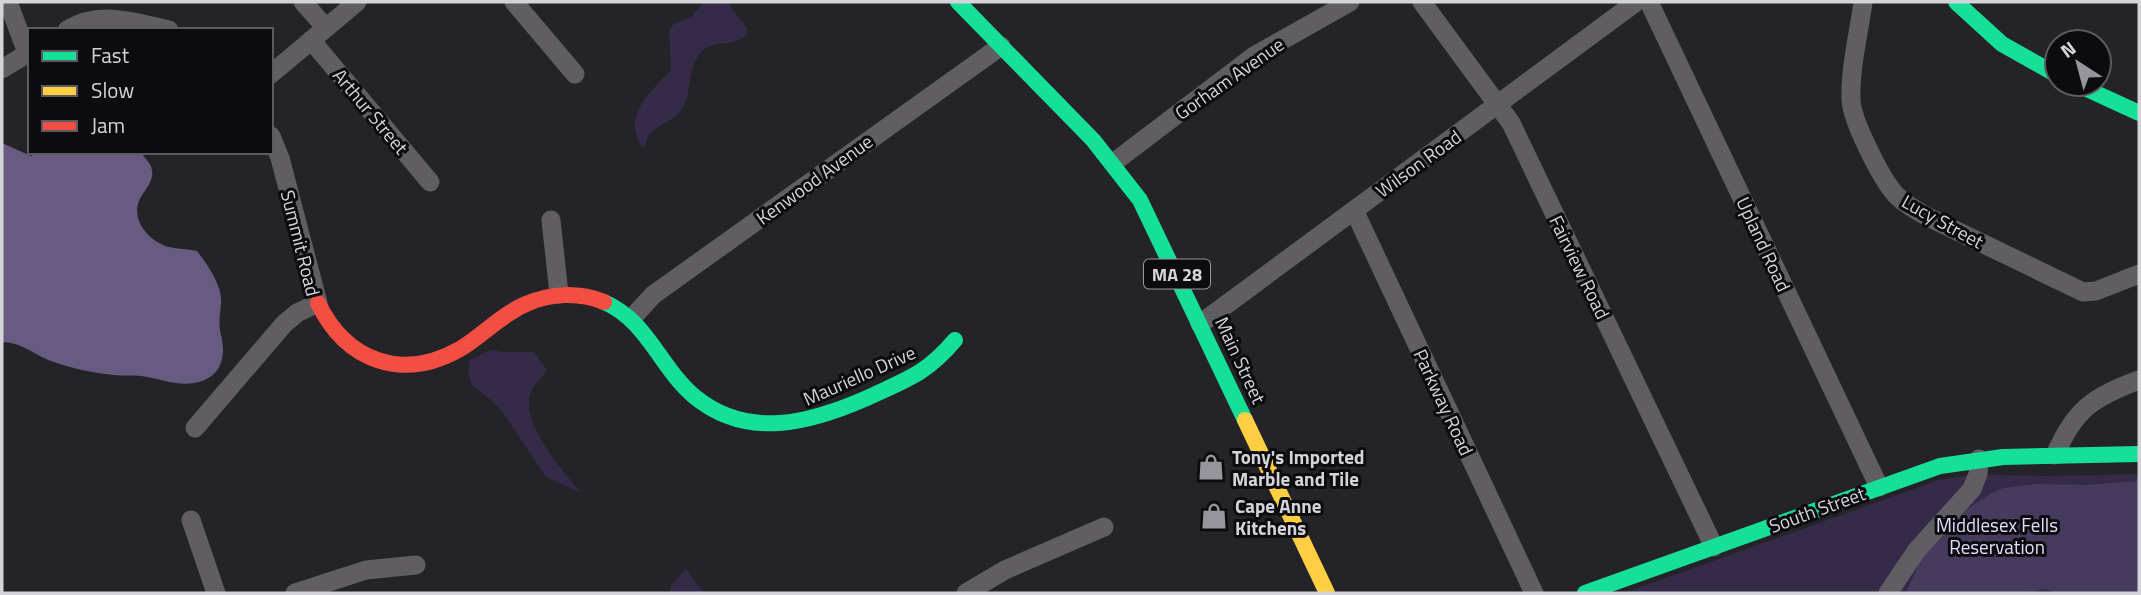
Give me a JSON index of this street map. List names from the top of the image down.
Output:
{
  "streets": {
    "main road": [
      "MA 28",
      "Main Street",
      "Mauriello Drive",
      "South Street"
    ],
    "street": [
      "Gorham Avenue",
      "Arthur Street",
      "Wilson Road",
      "Kenwood Avenue",
      "Lucy Street",
      "Summit Road",
      "Upland Road",
      "Fairview Road",
      "Parkway Road"
    ]
  },
  "crossings": [
    ["Gorham Avenue", "Main Street"],
    ["Wilson Road", "Fairview Road"],
    ["Wilson Road", "Main Street"],
    ["Wilson Road", "Parkway Road"],
    ["Kenwood Avenue", "Main Street"],
    ["Kenwood Avenue", "Mauriello Drive"],
    ["Summit Road", "Mauriello Drive"],
    ["Upland Road", "South Street"],
    ["Fairview Road", "South Street"]
  ],
  "parks": ["Middlesex Fells Reservation"],
  "places": {
    "shop": ["Tony's Imported Marble and Tile", "Cape Anne Kitchens"]
  },
  "legend": ["Fast", "Slow", "Jam"],
  "north": "top left"
}
